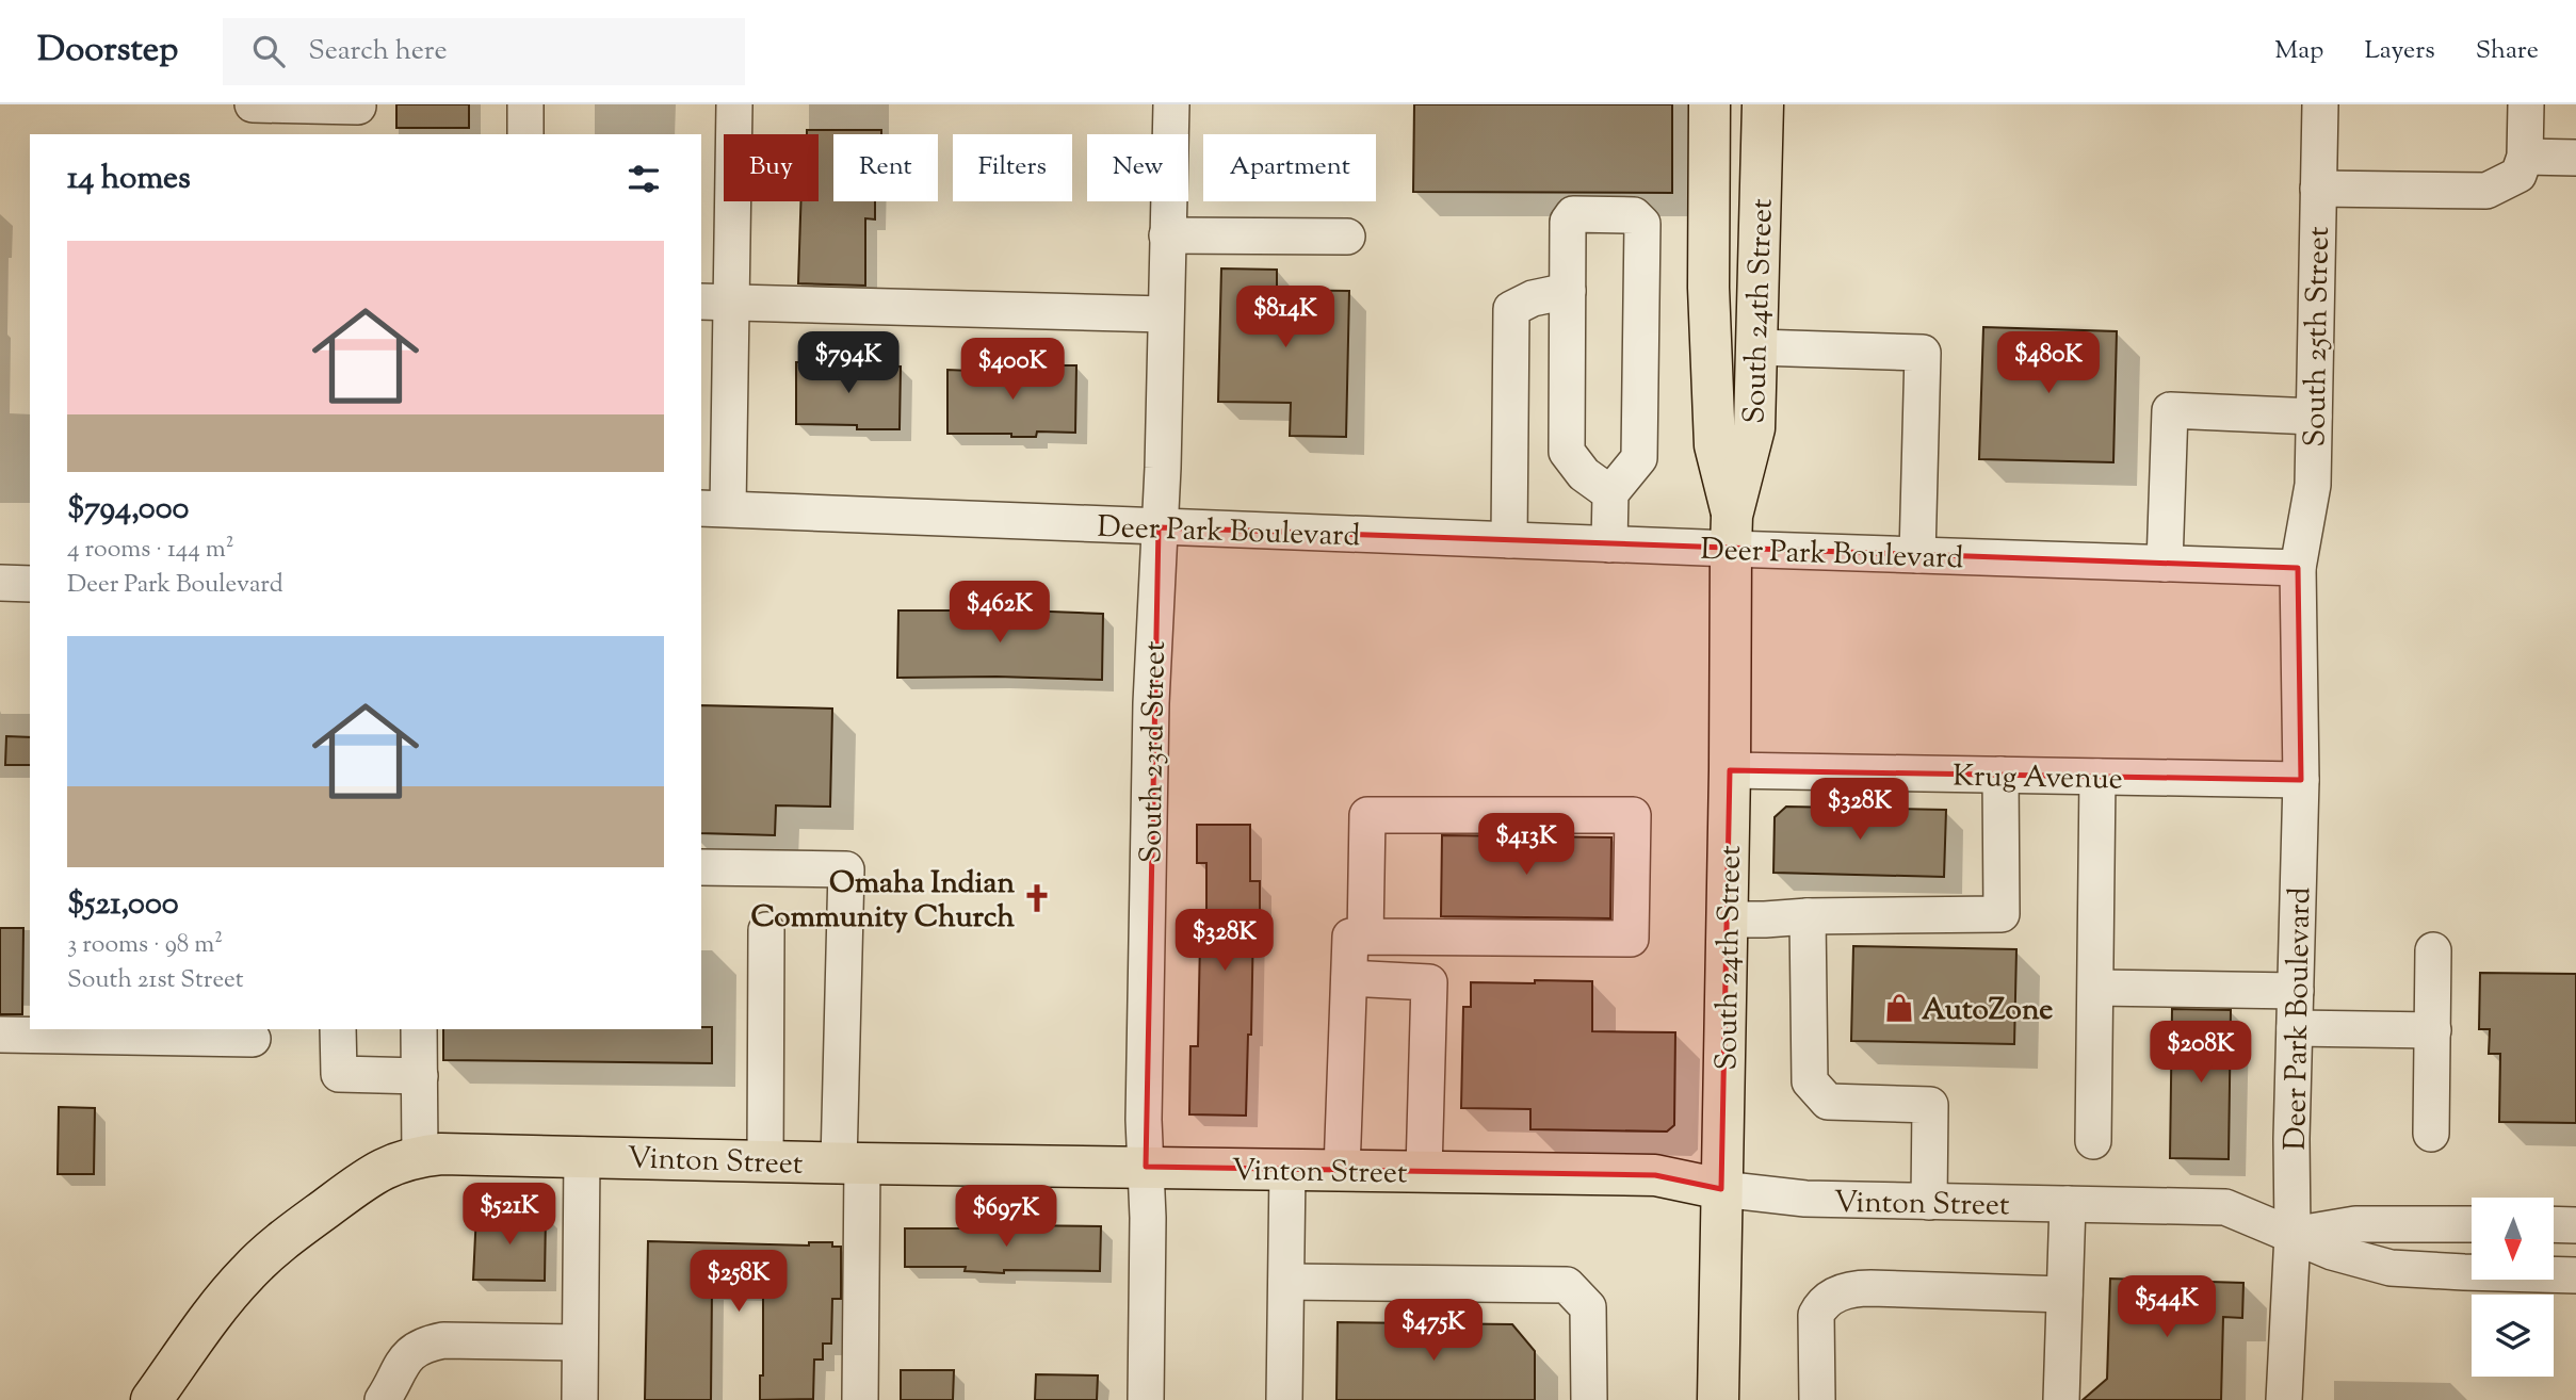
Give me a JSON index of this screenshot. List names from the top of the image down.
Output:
{
  "streets": {
    "main road": ["South 24th Street", "Vinton Street"],
    "street": [
      "South 25th Street",
      "Deer Park Boulevard",
      "South 23rd Street",
      "Krug Avenue"
    ]
  },
  "crossings": [
    ["South 24th Street", "Deer Park Boulevard"],
    ["South 24th Street", "Krug Avenue"],
    ["South 24th Street", "Vinton Street"],
    ["South 25th Street", "Deer Park Boulevard"],
    ["Deer Park Boulevard", "South 23rd Street"],
    ["Deer Park Boulevard", "Krug Avenue"],
    ["Deer Park Boulevard", "Vinton Street"],
    ["South 23rd Street", "Vinton Street"]
  ],
  "places": {
    "church": ["Omaha Indian Community Church"],
    "shop": ["AutoZone"]
  },
  "north": "bottom",
  "page": {
    "header": "Doorstep",
    "search": "Search here",
    "nav": ["Map", "Layers", "Share"],
    "chip": [
      "Buy",
      "Rent",
      "Filters",
      "New",
      "Apartment"
    ],
    "heading": "14 homes",
    "list": [
      {
        "name": "$794,000",
        "note": "4 rooms · 144 m² · Deer Park Boulevard"
      },
      {
        "name": "$521,000",
        "note": "3 rooms · 98 m² · South 21st Street"
      }
    ],
    "price": [
      "$814K",
      "$794K",
      "$480K",
      "$400K",
      "$462K",
      "$328K",
      "$413K",
      "$328K",
      "$208K",
      "$521K",
      "$697K",
      "$258K",
      "$544K",
      "$475K"
    ]
  }
}
